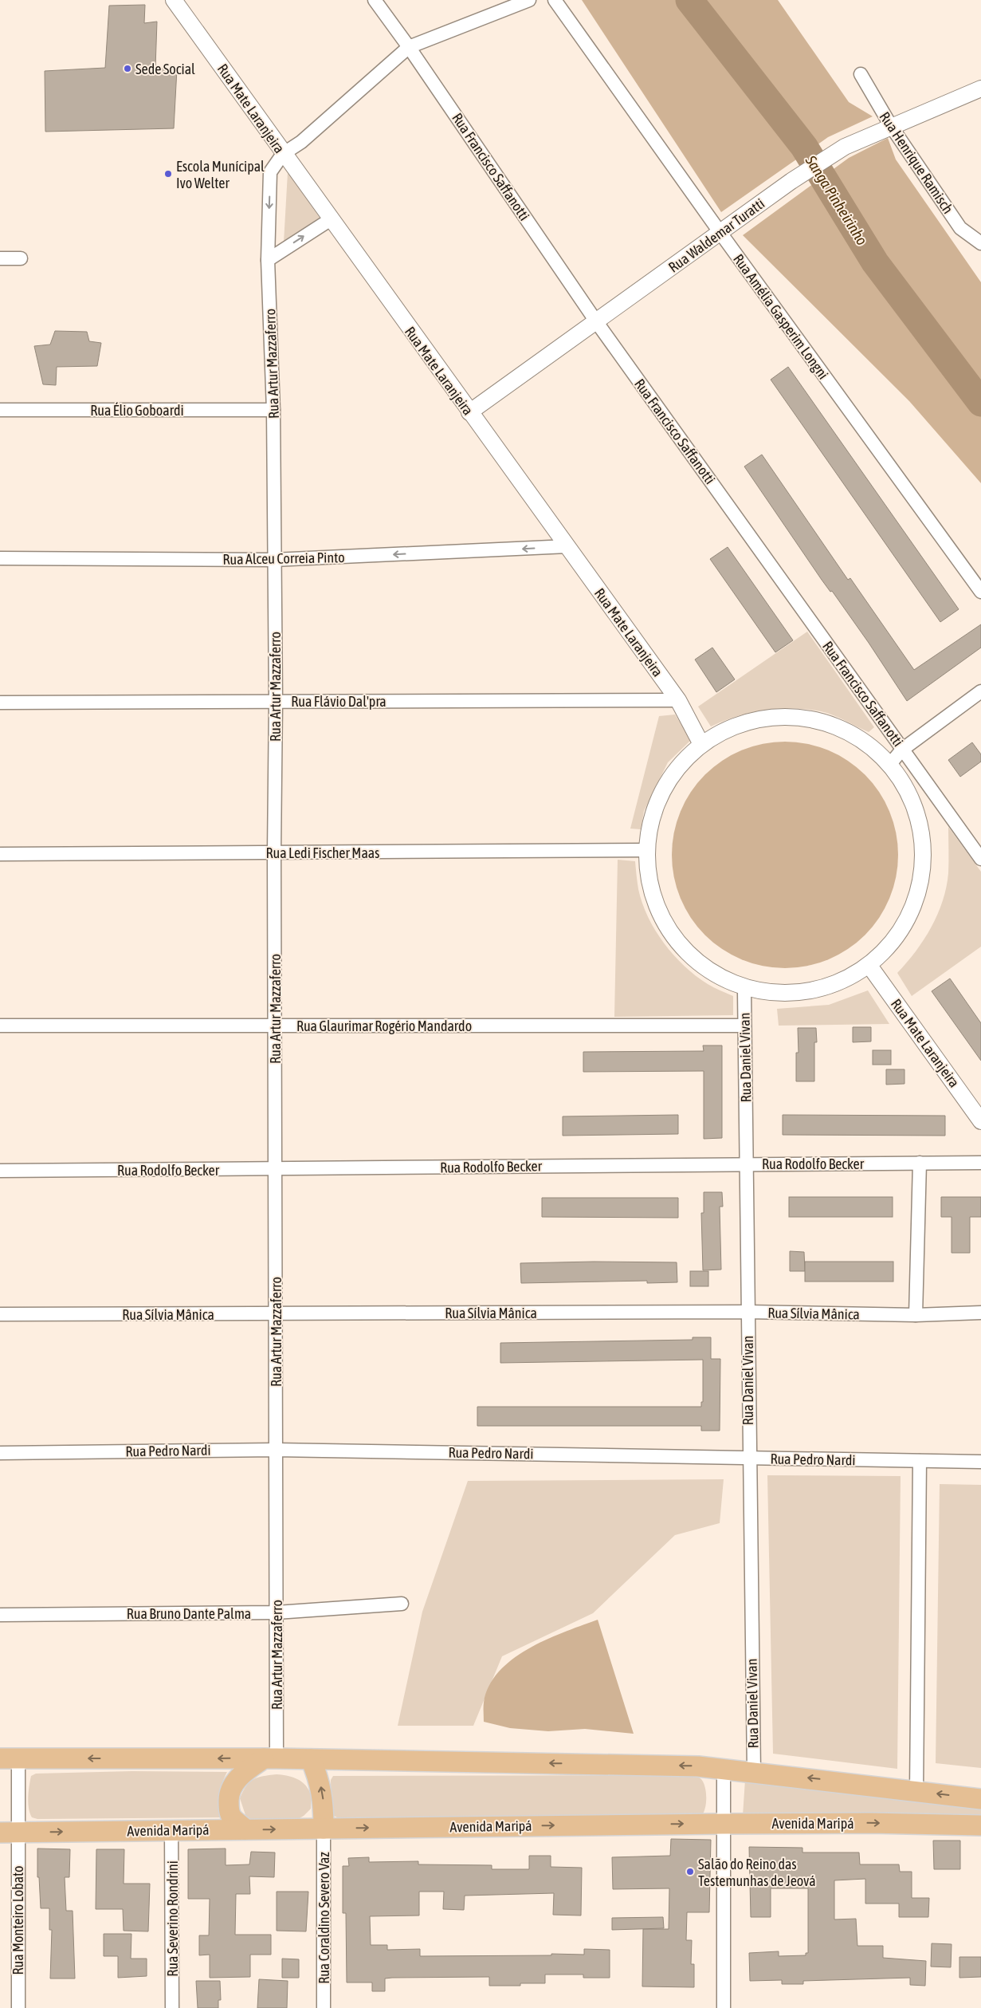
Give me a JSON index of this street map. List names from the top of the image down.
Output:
{
  "streets": {
    "main road": ["Avenida Maripá"],
    "street": [
      "Rua Mate Laranjeira",
      "Rua Henrique Ramisch",
      "Rua Francisco Saffanotti",
      "Rua Waldemar Turatti",
      "Rua Amélia Gasperim Longni",
      "Rua Artur Mazzaferro",
      "Rua Élio Goboardi",
      "Rua Alceu Correia Pinto",
      "Rua Flávio Dal'pra",
      "Rua Ledi Fischer Maas",
      "Rua Glaurimar Rogério Mandardo",
      "Rua Daniel Vivan",
      "Rua Rodolfo Becker",
      "Rua Sílvia Mânica",
      "Rua Pedro Nardi",
      "Rua Bruno Dante Palma",
      "Rua Coraldino Severo Vaz",
      "Rua Severino Rondrini",
      "Rua Monteiro Lobato"
    ]
  },
  "crossings": [
    ["Rua Mate Laranjeira", "Rua Waldemar Turatti"],
    ["Rua Mate Laranjeira", "Rua Artur Mazzaferro"],
    ["Rua Mate Laranjeira", "Rua Alceu Correia Pinto"],
    ["Rua Mate Laranjeira", "Rua Flávio Dal'pra"],
    ["Rua Henrique Ramisch", "Rua Waldemar Turatti"],
    ["Rua Francisco Saffanotti", "Rua Waldemar Turatti"],
    ["Rua Francisco Saffanotti", "Rua Artur Mazzaferro"],
    ["Rua Waldemar Turatti", "Rua Amélia Gasperim Longni"],
    ["Rua Artur Mazzaferro", "Rua Élio Goboardi"],
    ["Rua Artur Mazzaferro", "Rua Alceu Correia Pinto"],
    ["Rua Artur Mazzaferro", "Rua Flávio Dal'pra"],
    ["Rua Artur Mazzaferro", "Rua Ledi Fischer Maas"],
    ["Rua Artur Mazzaferro", "Rua Glaurimar Rogério Mandardo"],
    ["Rua Artur Mazzaferro", "Rua Rodolfo Becker"],
    ["Rua Artur Mazzaferro", "Rua Sílvia Mânica"],
    ["Rua Artur Mazzaferro", "Rua Pedro Nardi"],
    ["Rua Artur Mazzaferro", "Rua Bruno Dante Palma"],
    ["Rua Artur Mazzaferro", "Avenida Maripá"],
    ["Rua Artur Mazzaferro", "Rua Coraldino Severo Vaz"],
    ["Rua Glaurimar Rogério Mandardo", "Rua Daniel Vivan"],
    ["Rua Daniel Vivan", "Rua Rodolfo Becker"],
    ["Rua Daniel Vivan", "Rua Sílvia Mânica"],
    ["Rua Daniel Vivan", "Rua Pedro Nardi"],
    ["Avenida Maripá", "Rua Coraldino Severo Vaz"],
    ["Avenida Maripá", "Rua Severino Rondrini"],
    ["Avenida Maripá", "Rua Monteiro Lobato"]
  ],
  "one_way": ["Rua Alceu Correia Pinto"],
  "water": ["Sanga Pinheirinho"],
  "places": ["Sede Social", "Escola Munícipal Ivo Welter", "Salão do Reino das Testemunhas de Jeová"]
}
